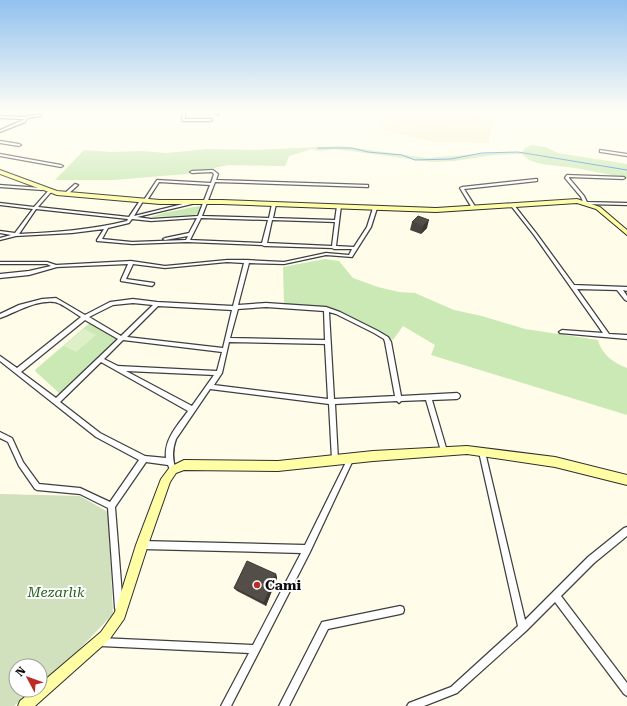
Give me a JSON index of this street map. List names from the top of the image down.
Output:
{
  "parks": ["Mezarlık"],
  "places": ["Cami"],
  "north": "top left"
}
